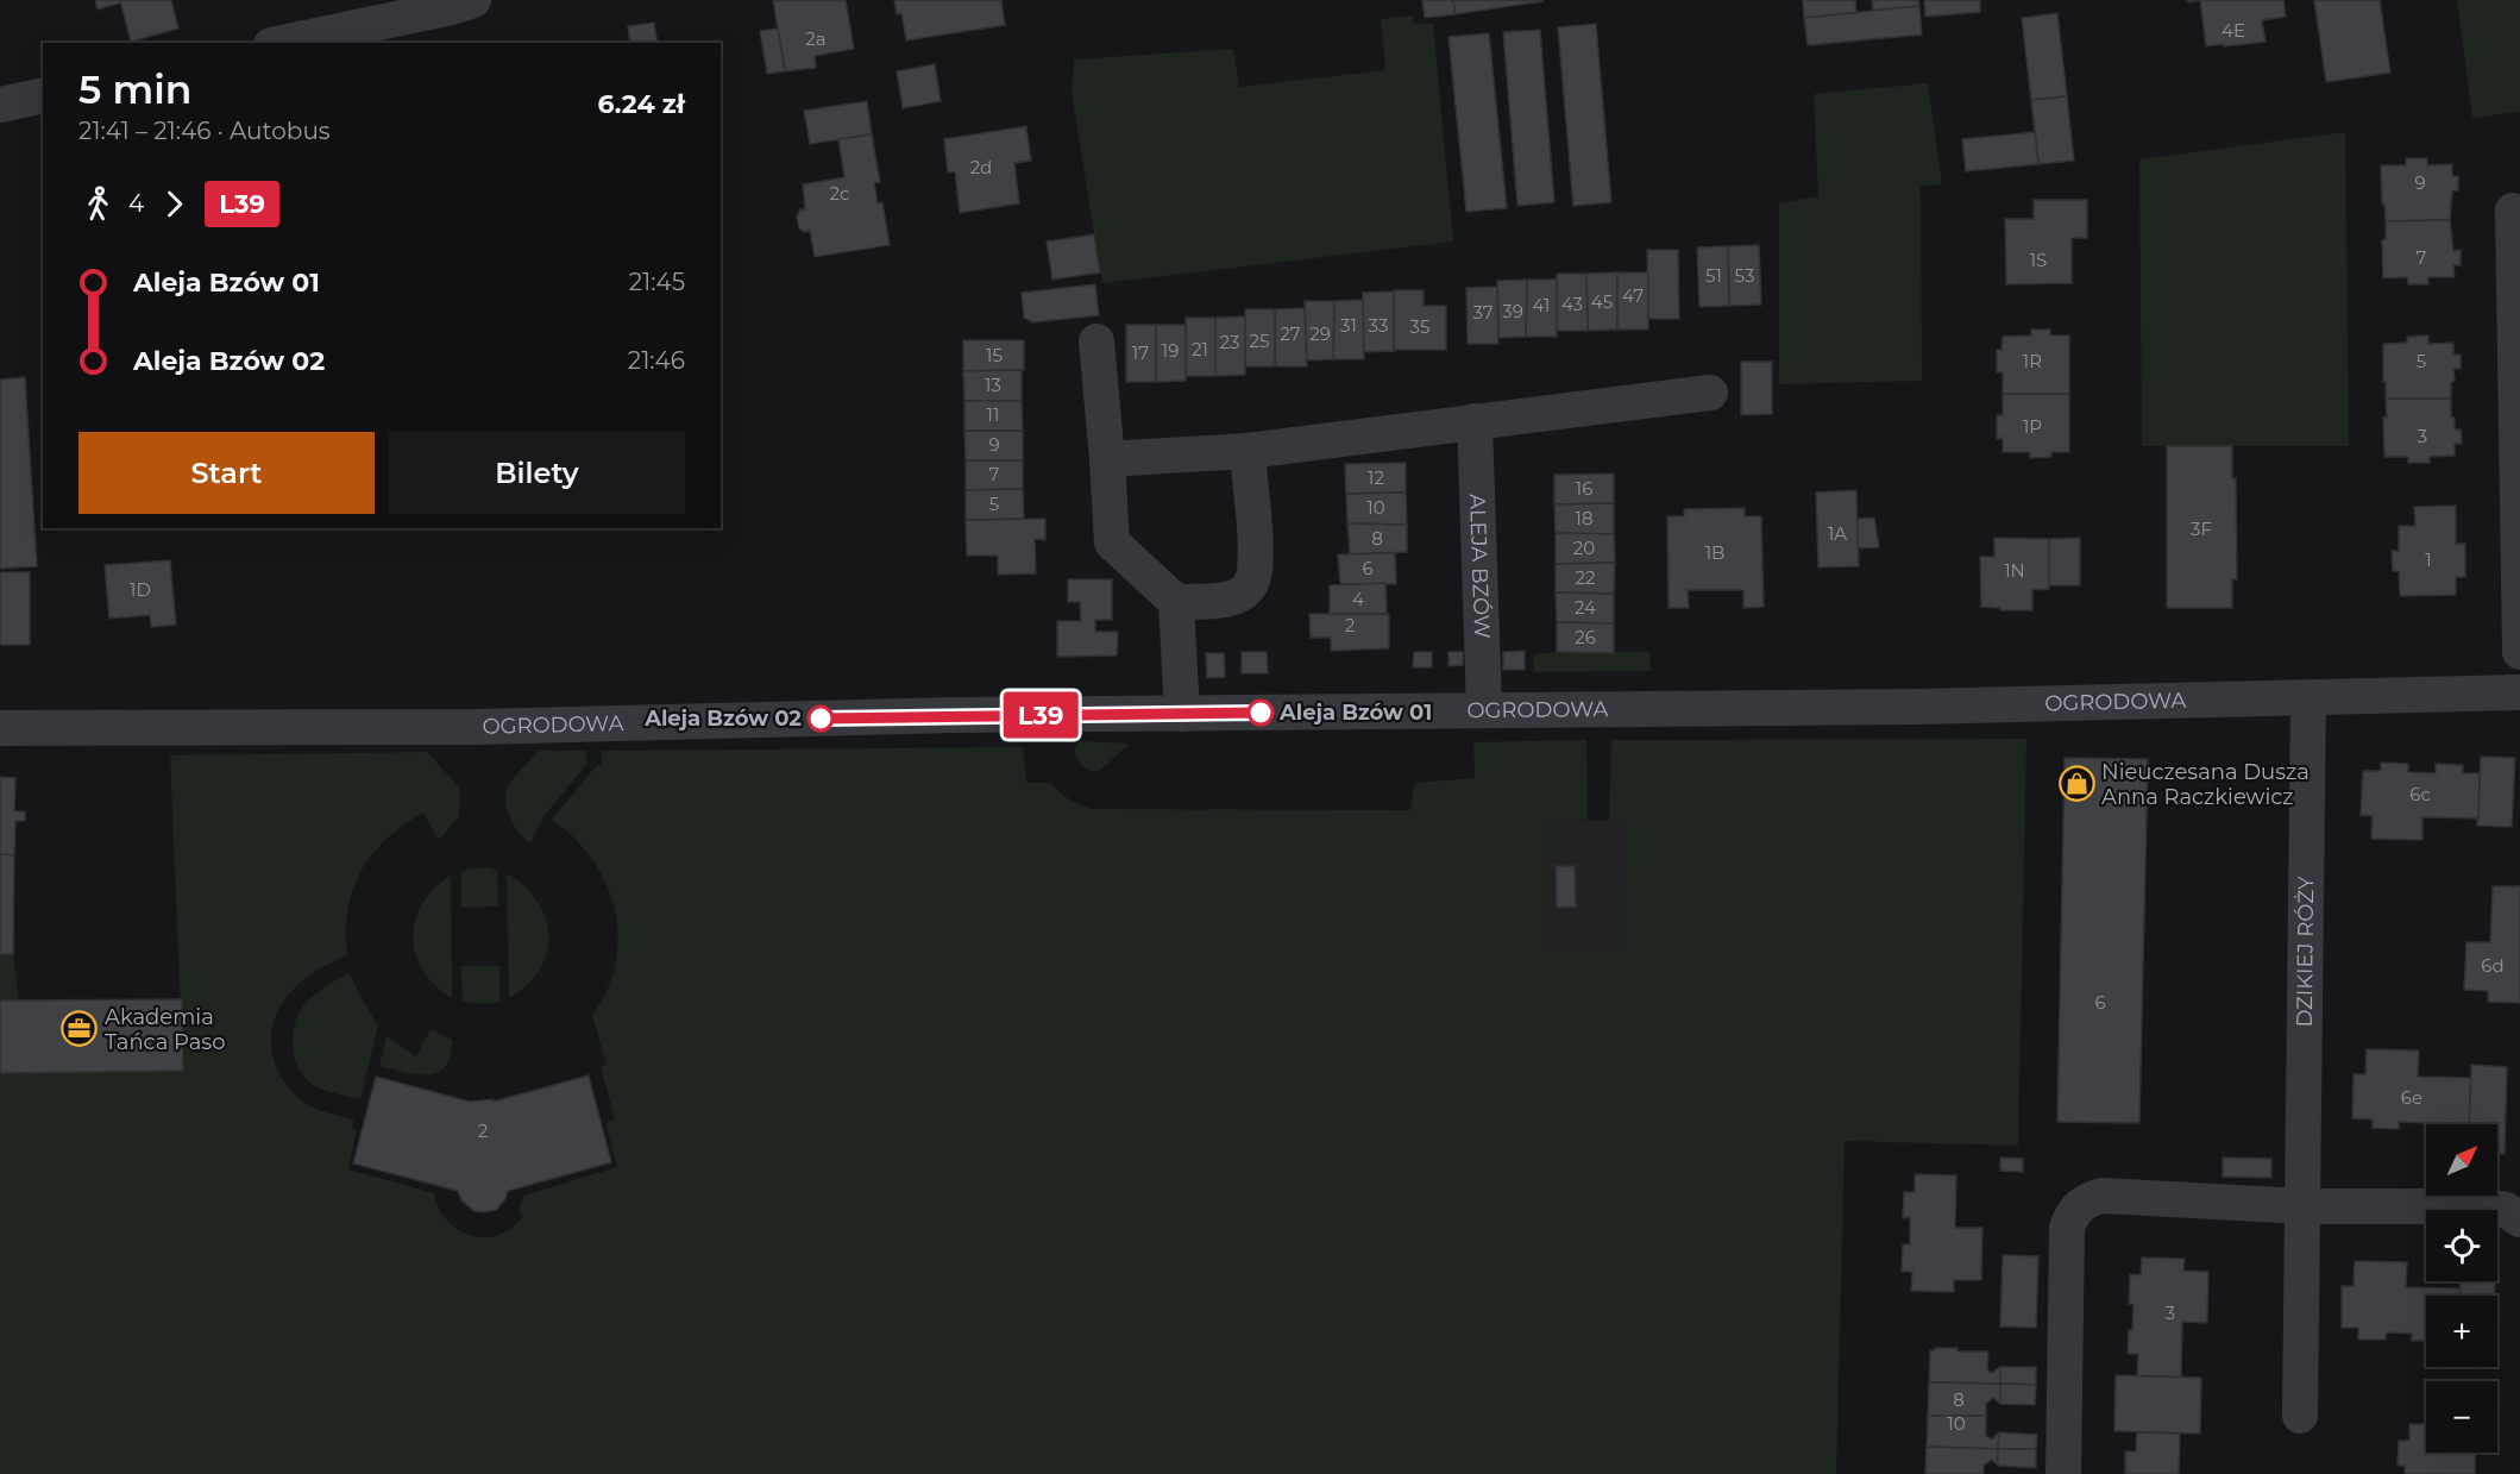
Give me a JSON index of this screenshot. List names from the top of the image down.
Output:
{
  "streets": {
    "street": ["ALEJA BZÓW", "OGRODOWA", "DZIKIEJ RÓŻY"]
  },
  "crossings": [
    ["ALEJA BZÓW", "OGRODOWA"],
    ["OGRODOWA", "DZIKIEJ RÓŻY"]
  ],
  "places": {
    "other": ["Aleja Bzów 01", "Aleja Bzów 02"],
    "shop": ["Nieuczesana Dusza Anna Raczkiewicz"],
    "office": ["Akademia Tańca Paso"]
  },
  "lines": ["bus line L39"],
  "house_numbers": [
    "4E",
    "2a",
    "2d",
    "9",
    "2c",
    "7",
    "1S",
    "51",
    "53",
    "47",
    "45",
    "43",
    "41",
    "39",
    "37",
    "31",
    "33",
    "35",
    "27",
    "29",
    "25",
    "23",
    "21",
    "19",
    "17",
    "15",
    "1R",
    "5",
    "13",
    "11",
    "1P",
    "3",
    "9",
    "7",
    "12",
    "16",
    "5",
    "10",
    "18",
    "3F",
    "1A",
    "8",
    "20",
    "1B",
    "1",
    "6",
    "1N",
    "22",
    "1D",
    "4",
    "24",
    "2",
    "26",
    "6c",
    "6d",
    "6",
    "6e",
    "2",
    "3",
    "8",
    "10"
  ],
  "north": "top right",
  "page": {
    "on_map": "L39",
    "heading": ["5 min", "21:41 – 21:46 · Autobus", "6.24 zł"],
    "legs": ["4", "L39"],
    "list": [
      {
        "name": "Aleja Bzów 01",
        "value": "21:45"
      },
      {
        "name": "Aleja Bzów 02",
        "value": "21:46"
      }
    ],
    "buttons": ["Start", "Bilety"],
    "map_buttons": ["+", "−"]
  }
}
